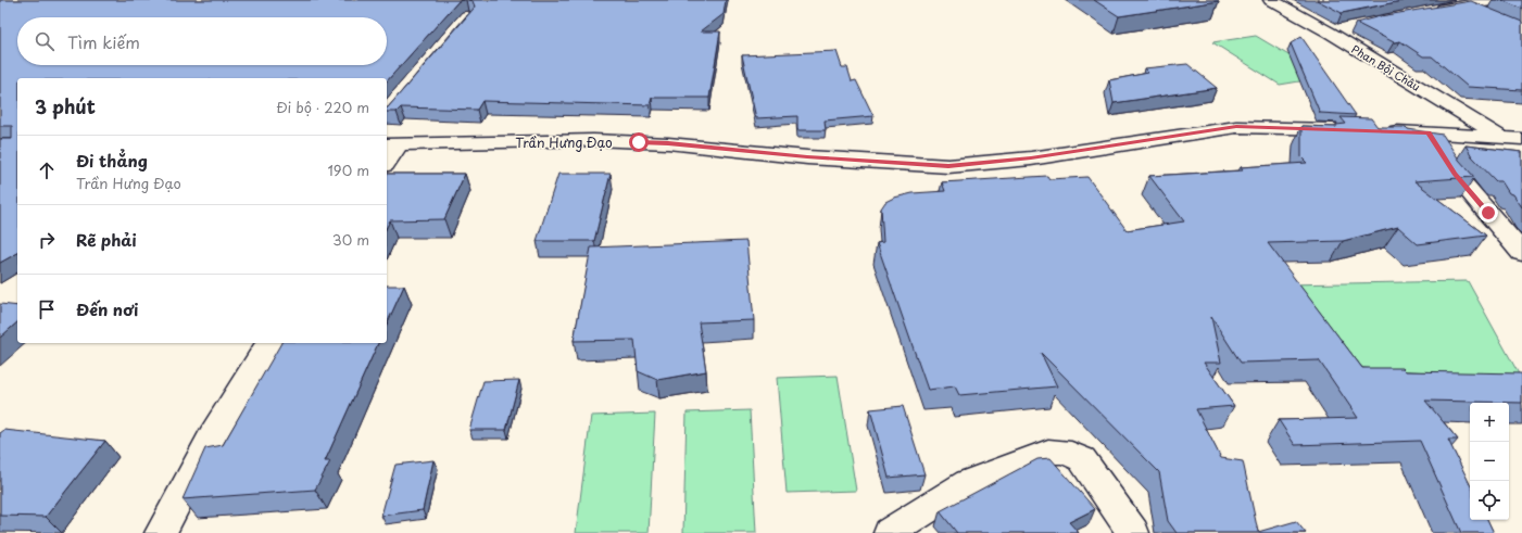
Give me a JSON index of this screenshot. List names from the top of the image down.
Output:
{
  "streets": {
    "street": ["Phan Bội Châu", "Trần Hưng Đạo"]
  },
  "page": {
    "search": "Tìm kiếm",
    "heading": ["3 phút", "Đi bộ · 220 m"],
    "list": [
      ["Đi thẳng", "Trần Hưng Đạo", "190 m"],
      ["Rẽ phải", "30 m"],
      "Đến nơi"
    ],
    "map_buttons": ["+", "−"]
  }
}
